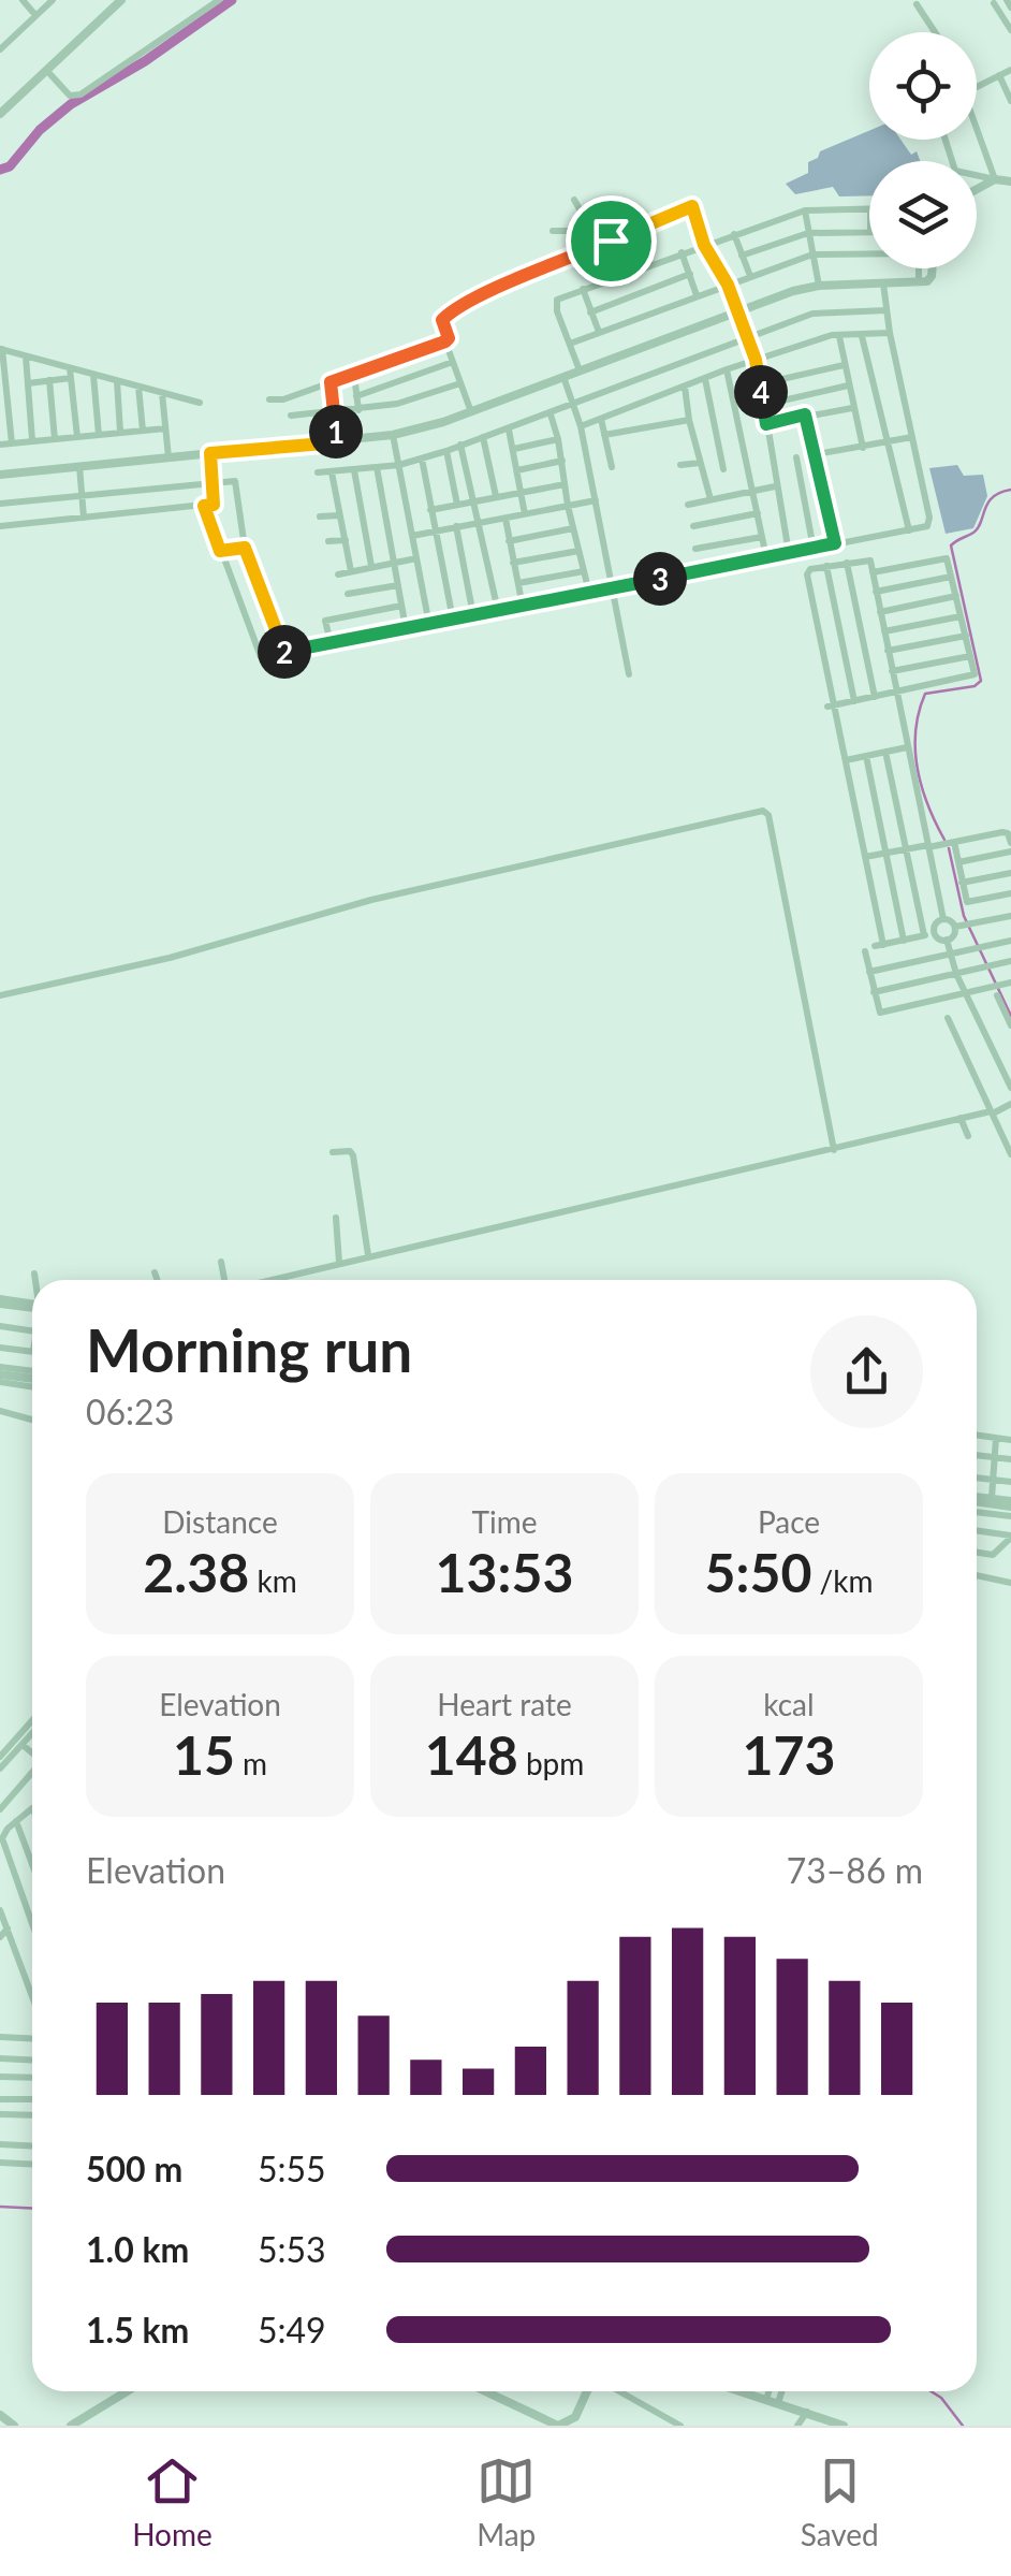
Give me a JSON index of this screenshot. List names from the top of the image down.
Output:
{
  "page": {
    "pins": [
      "4",
      "1",
      "3",
      "2"
    ],
    "heading": ["Morning run", "06:23"],
    "stats": [
      ["Distance", "2.38 km"],
      ["Time", "13:53"],
      ["Pace", "5:50 /km"],
      ["Elevation", "15 m"],
      ["Heart rate", "148 bpm"],
      ["kcal", "173"]
    ],
    "chart": ["Elevation", "73–86 m"],
    "list": [
      {
        "name": "500 m",
        "note": "5:55"
      },
      {
        "name": "1.0 km",
        "note": "5:53"
      },
      {
        "name": "1.5 km",
        "note": "5:49"
      }
    ],
    "tabs": ["Home", "Map", "Saved"]
  }
}
